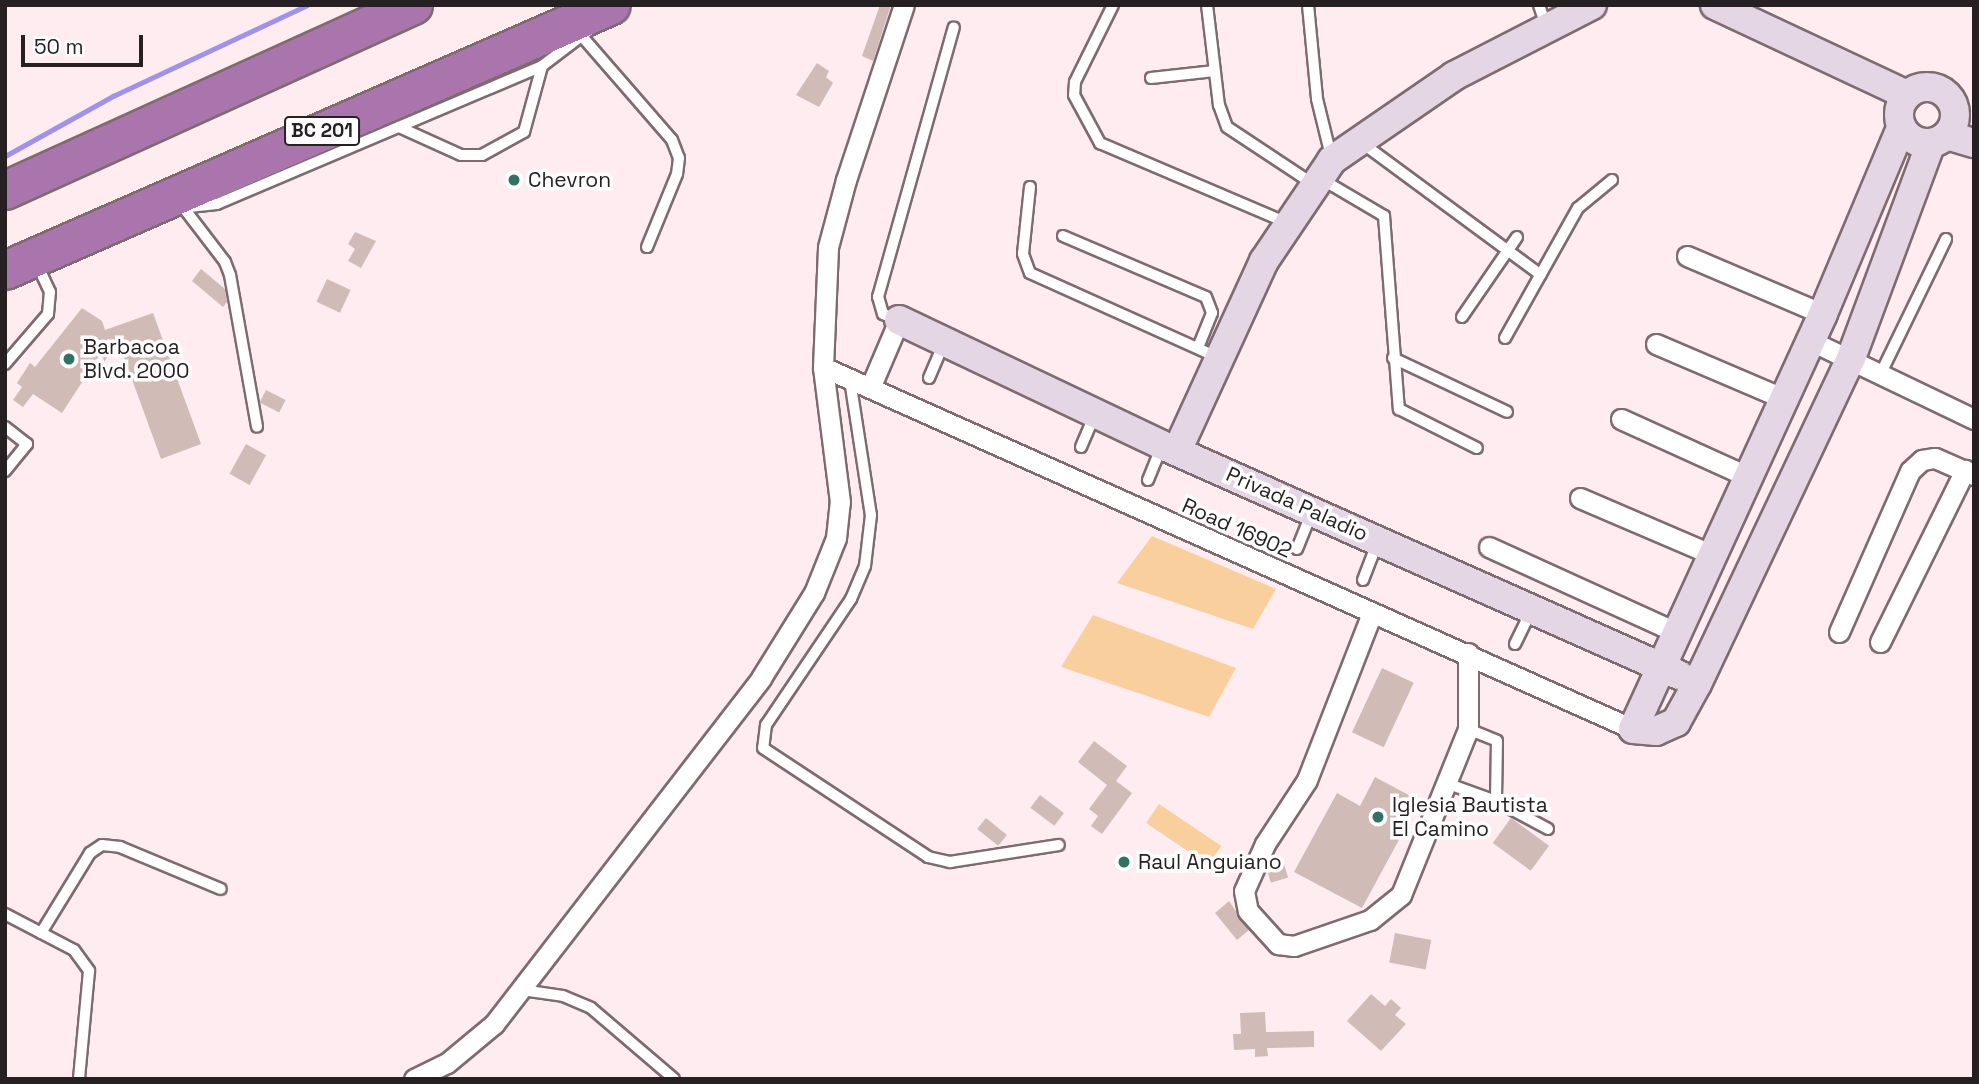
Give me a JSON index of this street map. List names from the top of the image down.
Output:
{
  "streets": {
    "highway": ["BC 201"],
    "street": ["Privada Paladio", "Road 16902"]
  },
  "places": [
    "Chevron",
    "Barbacoa Blvd. 2000",
    "Iglesia Bautista El Camino",
    "Raul Anguiano"
  ],
  "scale_bar": "50 m"
}
